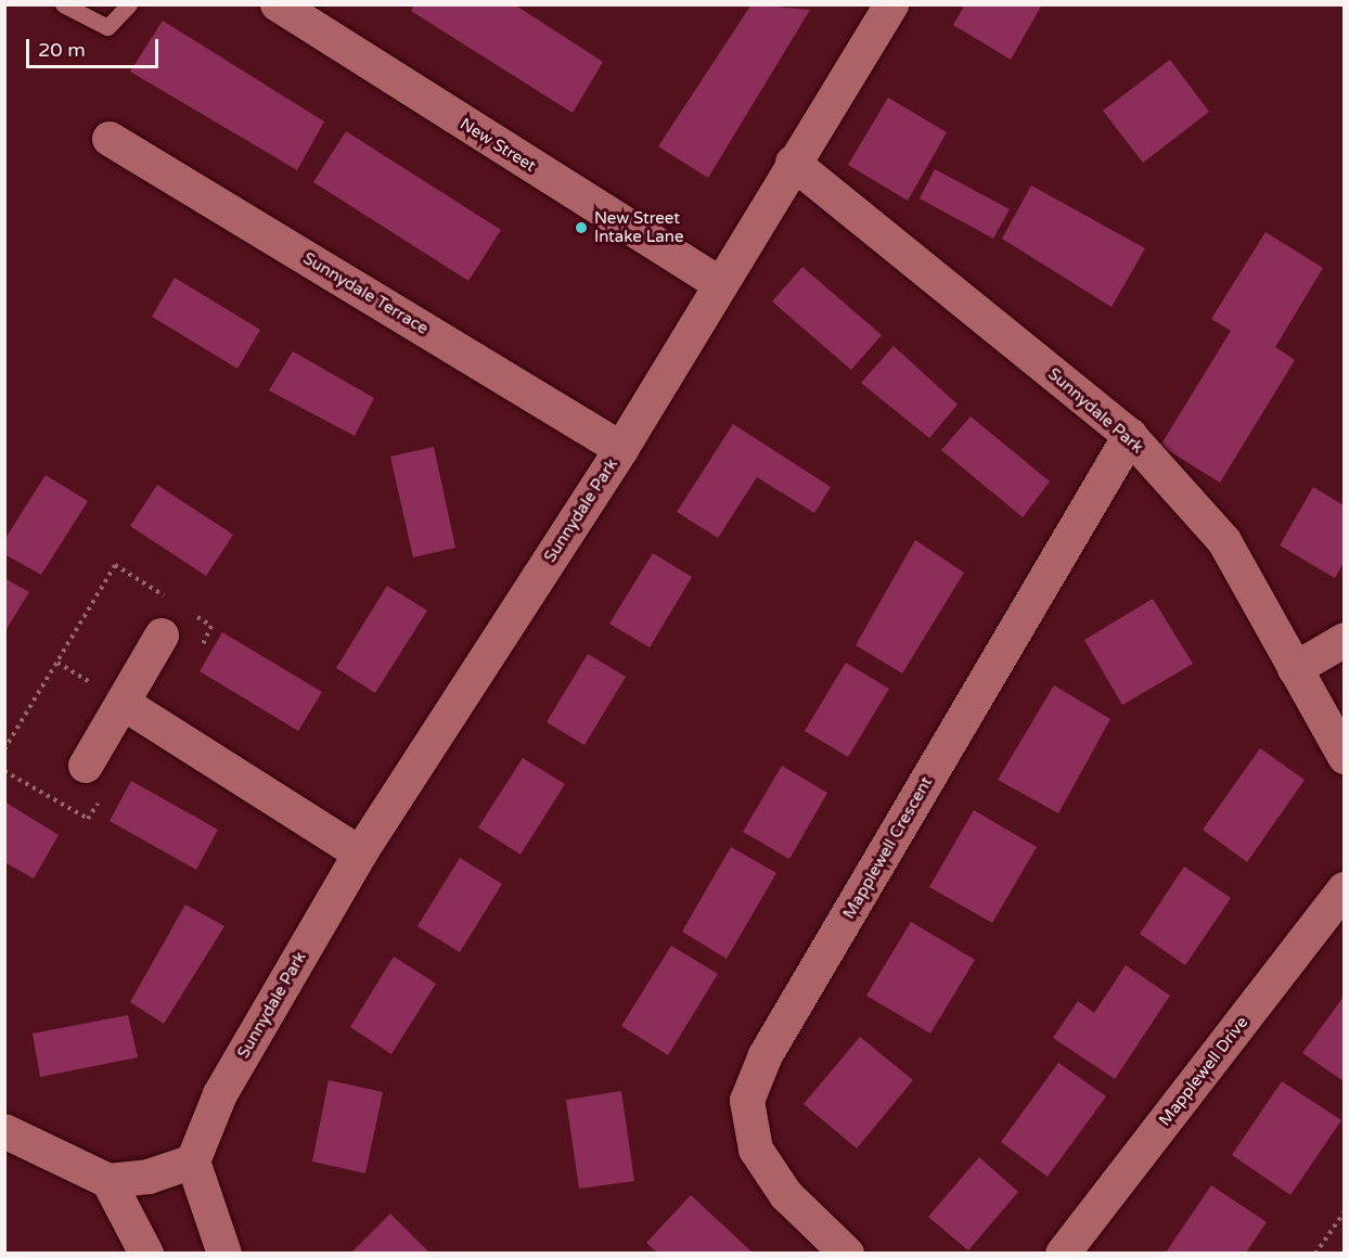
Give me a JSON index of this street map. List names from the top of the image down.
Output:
{
  "streets": {
    "street": [
      "New Street",
      "Sunnydale Terrace",
      "Sunnydale Park",
      "Mapplewell Crescent",
      "Mapplewell Drive"
    ]
  },
  "crossings": [
    ["New Street", "Sunnydale Park"],
    ["Sunnydale Terrace", "Sunnydale Park"],
    ["Sunnydale Park", "Mapplewell Crescent"]
  ],
  "places": ["New Street Intake Lane"],
  "scale_bar": "20 m"
}
